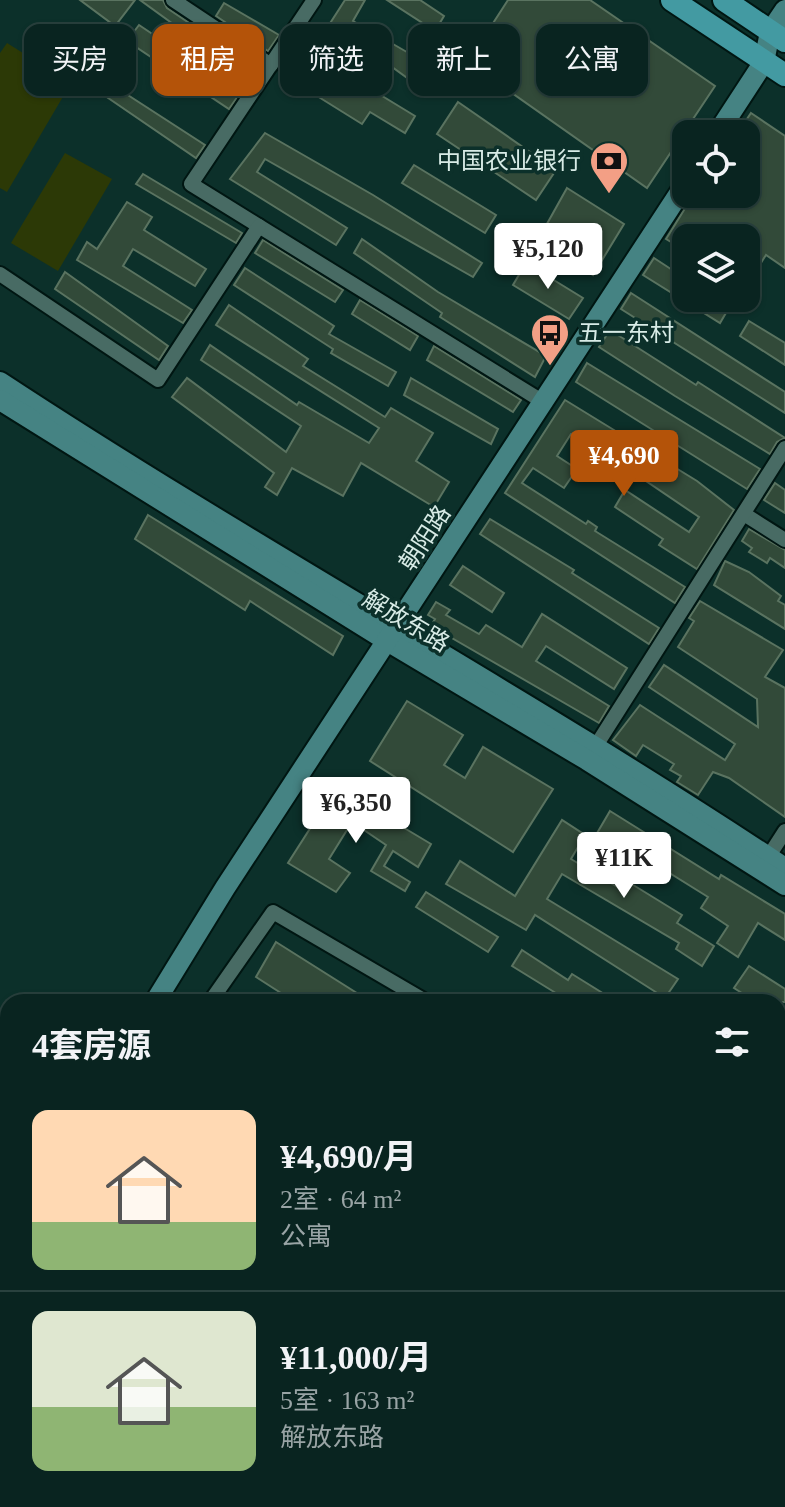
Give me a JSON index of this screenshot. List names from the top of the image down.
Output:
{
  "streets": {
    "street": ["朝阳路", "解放东路"]
  },
  "crossings": [
    ["朝阳路", "解放东路"]
  ],
  "places": {
    "bank": ["中国农业银行"],
    "bus stop": ["五一东村"]
  },
  "page": {
    "chip": [
      "买房",
      "租房",
      "筛选",
      "新上",
      "公寓"
    ],
    "price": [
      "¥5,120",
      "¥4,690",
      "¥6,350",
      "¥11K"
    ],
    "heading": "4套房源",
    "list": [
      {
        "name": "¥4,690/月",
        "note": "2室 · 64 m² · 公寓"
      },
      {
        "name": "¥11,000/月",
        "note": "5室 · 163 m² · 解放东路"
      }
    ]
  }
}
